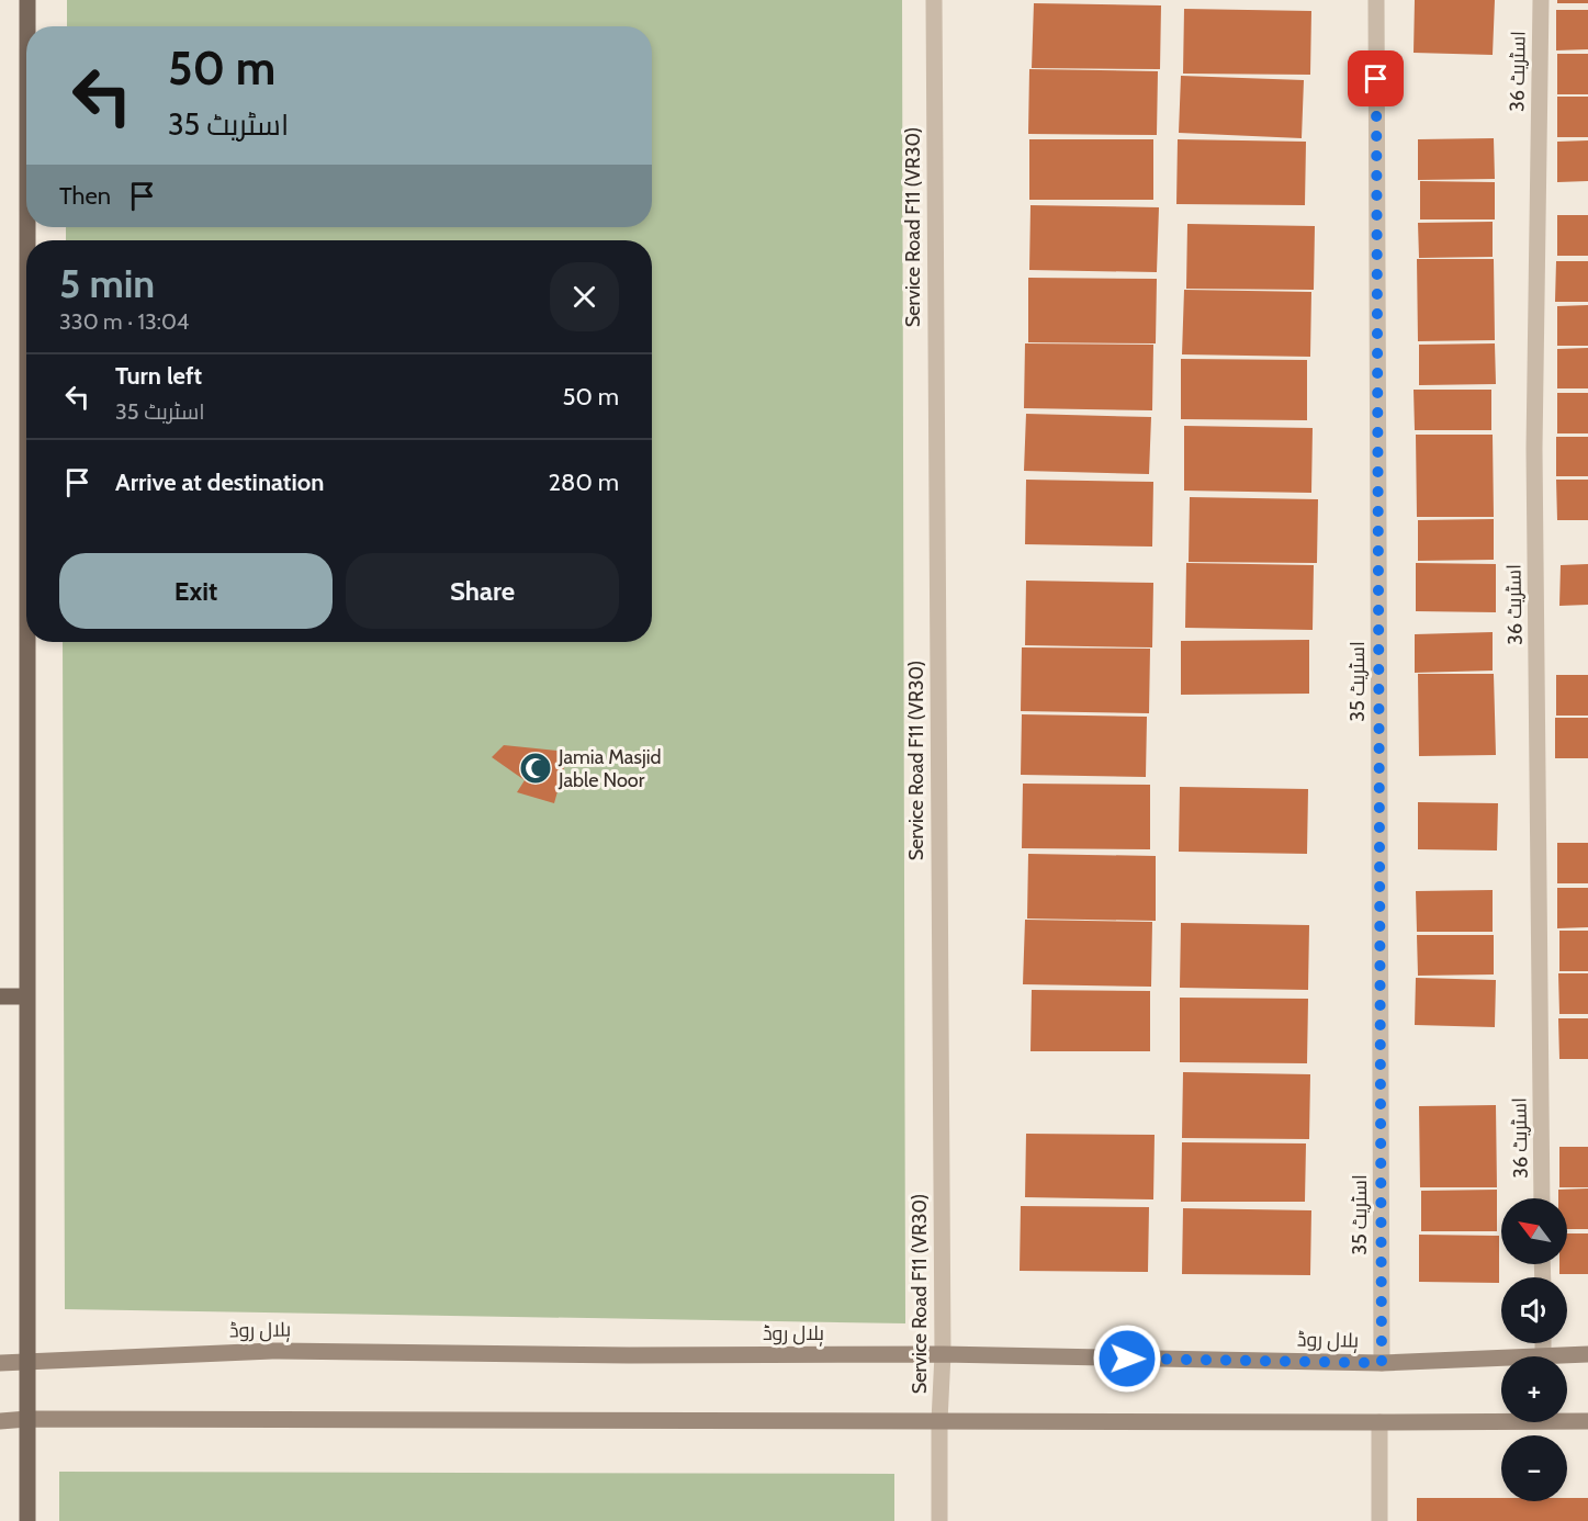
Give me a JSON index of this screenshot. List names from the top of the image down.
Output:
{
  "streets": {
    "street": [
      "اسٹریٹ 36",
      "Service Road F11 (VR30)",
      "اسٹریٹ 35",
      "ہلال روڈ"
    ]
  },
  "crossings": [
    ["Service Road F11 (VR30)", "ہلال روڈ"],
    ["اسٹریٹ 35", "ہلال روڈ"]
  ],
  "places": {
    "mosque": ["Jamia Masjid Jable Noor"]
  },
  "north": "top left",
  "page": {
    "turn": ["50 m", "اسٹریٹ 35"],
    "then": "Then",
    "heading": ["5 min", "330 m · 13:04"],
    "list": [
      {
        "name": "Turn left",
        "note": "اسٹریٹ 35",
        "value": "50 m"
      },
      {
        "name": "Arrive at destination",
        "value": "280 m"
      }
    ],
    "buttons": ["Exit", "Share"],
    "map_buttons": ["+", "−"]
  }
}
